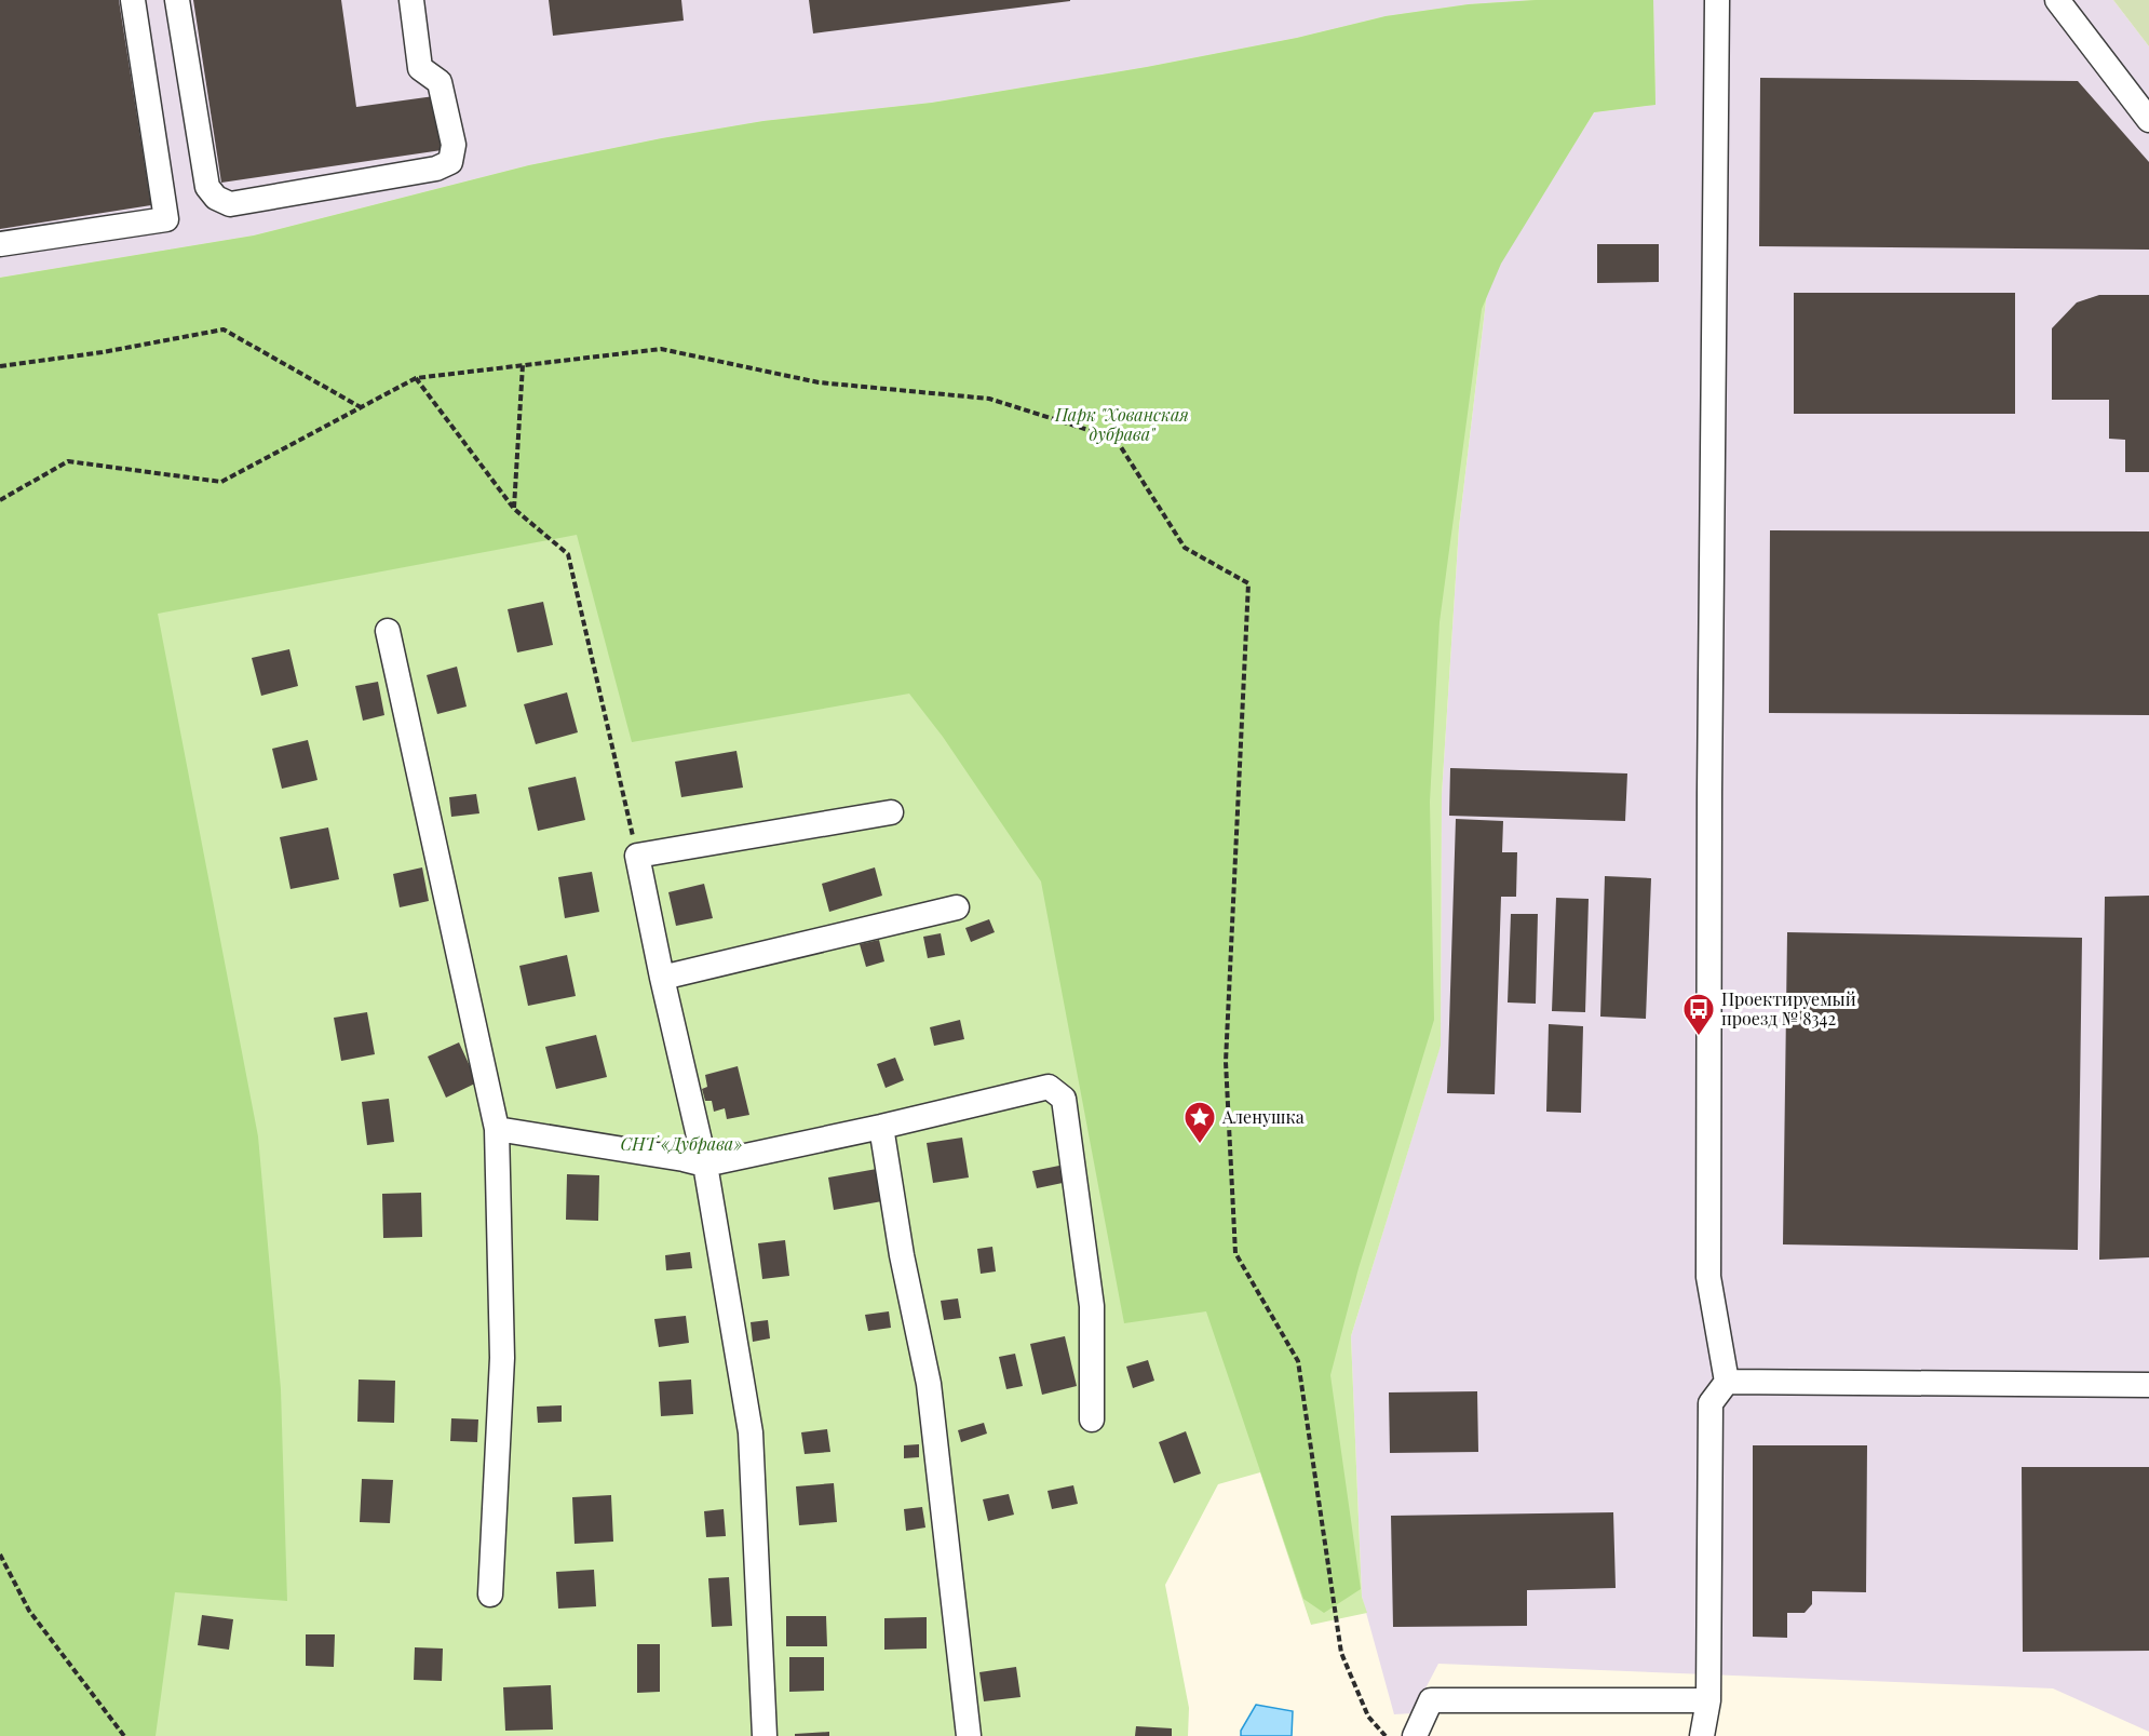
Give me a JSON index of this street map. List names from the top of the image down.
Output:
{
  "parks": ["Парк \"Хованская дубрава\"", "СНТ «Дубрава»"],
  "places": {
    "bus stop": ["Проектируемый проезд № 8342"],
    "place": ["Аленушка"]
  }
}
